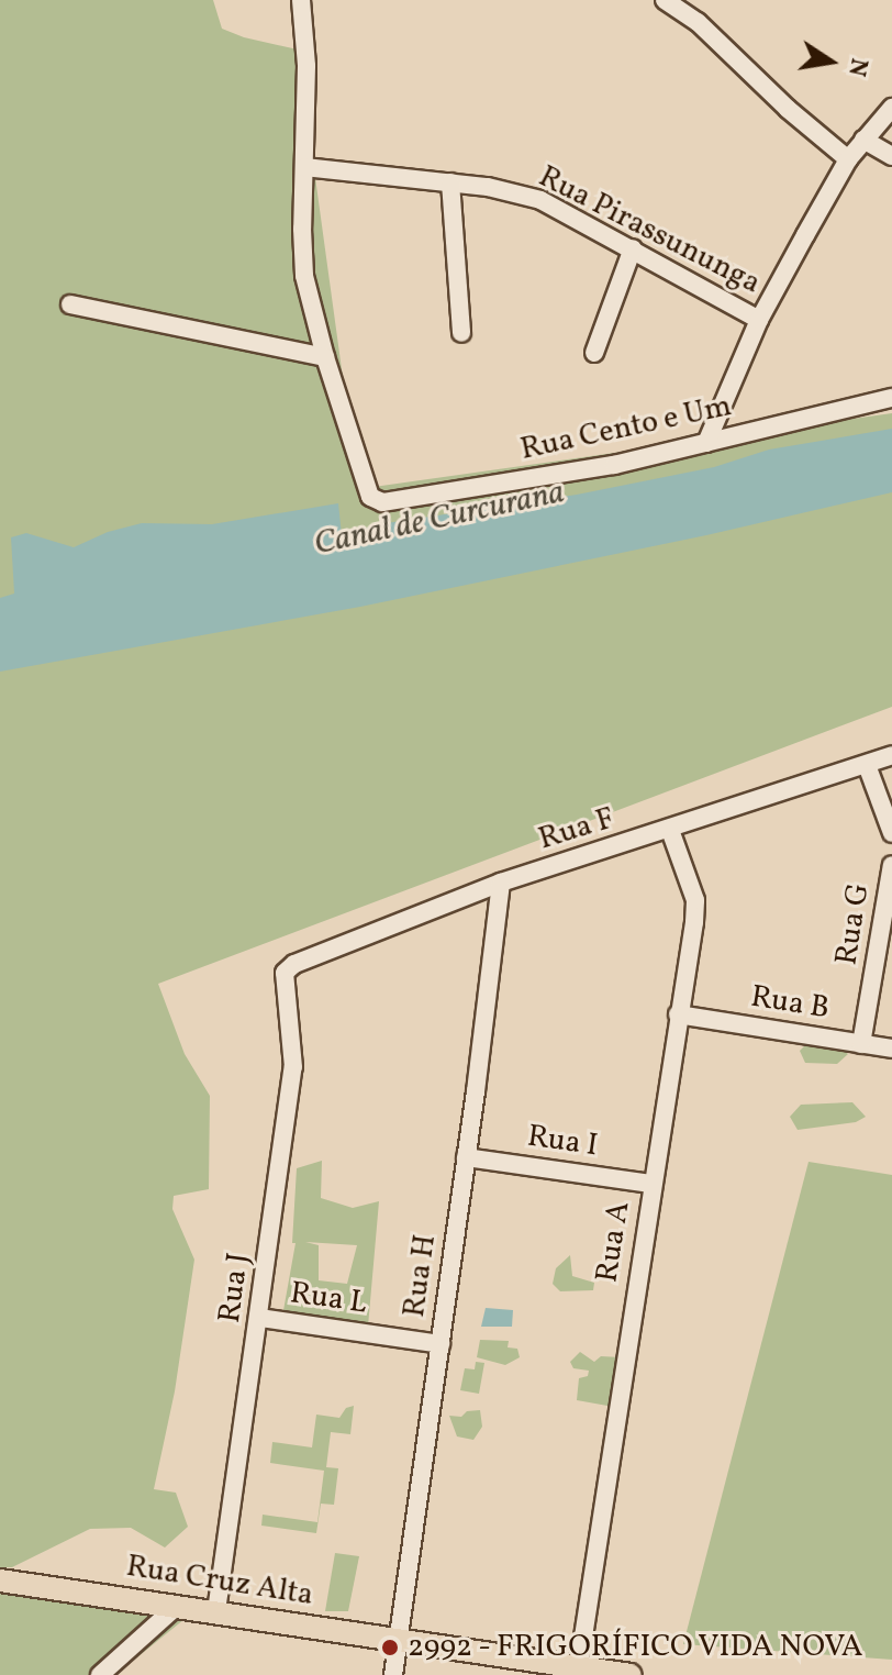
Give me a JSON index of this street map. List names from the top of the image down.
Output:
{
  "streets": {
    "main road": ["Rua Cruz Alta"],
    "street": [
      "Rua Pirassununga",
      "Rua Cento e Um",
      "Rua F",
      "Rua G",
      "Rua B",
      "Rua I",
      "Rua A",
      "Rua H",
      "Rua J",
      "Rua L"
    ]
  },
  "crossings": [
    ["Rua F", "Rua A"],
    ["Rua F", "Rua H"],
    ["Rua F", "Rua J"],
    ["Rua G", "Rua B"],
    ["Rua B", "Rua A"],
    ["Rua I", "Rua A"],
    ["Rua I", "Rua H"],
    ["Rua A", "Rua Cruz Alta"],
    ["Rua H", "Rua L"],
    ["Rua H", "Rua Cruz Alta"],
    ["Rua J", "Rua L"],
    ["Rua J", "Rua Cruz Alta"]
  ],
  "water": ["Canal de Curcurana"],
  "places": ["2992 - FRIGORÍFICO VIDA NOVA"],
  "north": "right"
}
